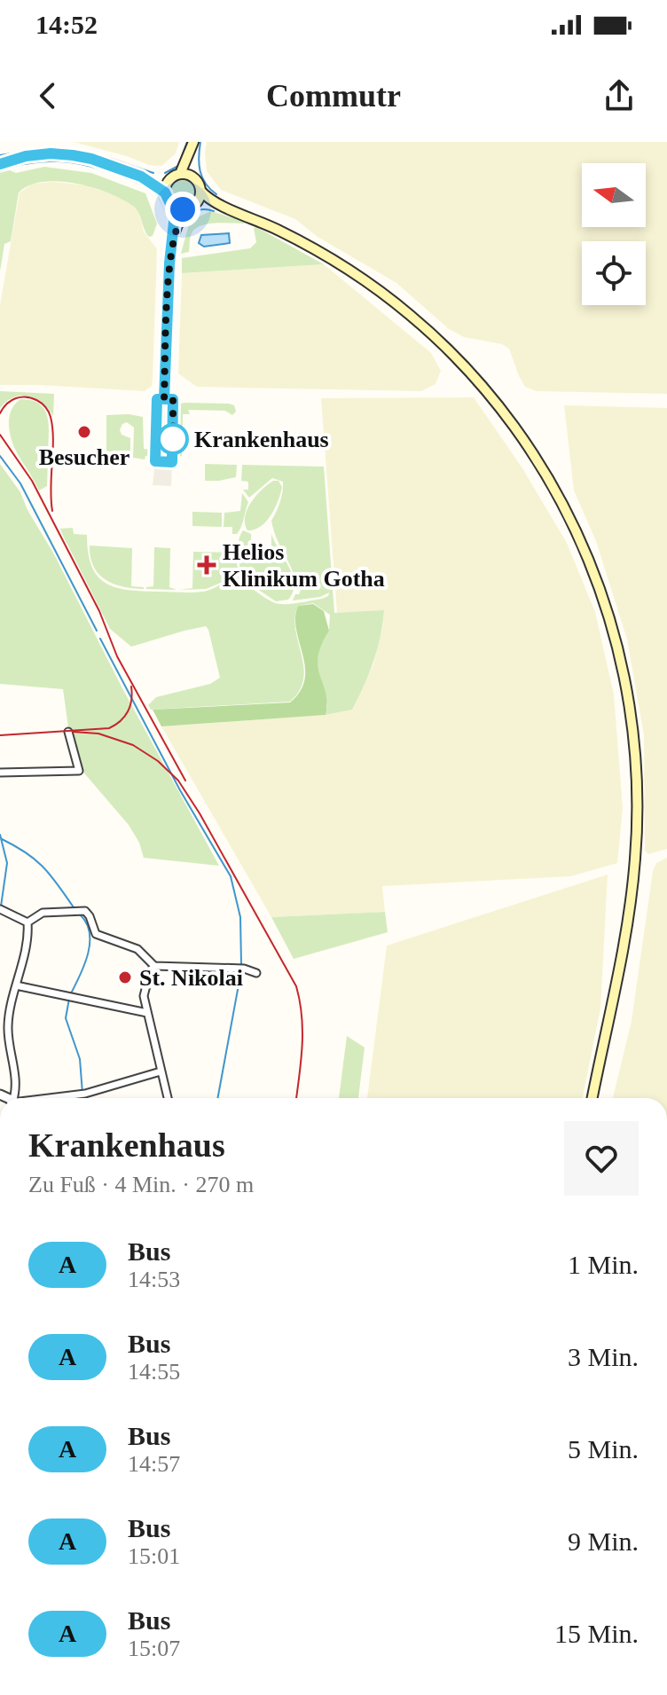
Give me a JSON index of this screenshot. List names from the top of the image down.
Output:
{
  "places": {
    "other": ["Besucher", "Krankenhaus", "St. Nikolai"],
    "health": ["Helios Klinikum Gotha"]
  },
  "lines": ["bus line A"],
  "north": "left",
  "page": {
    "status": "14:52",
    "header": "Commutr",
    "heading": ["Krankenhaus", "Zu Fuß · 4 Min. · 270 m"],
    "list": [
      {
        "mark": "A",
        "name": "Bus",
        "note": "14:53",
        "value": "1 Min."
      },
      {
        "mark": "A",
        "name": "Bus",
        "note": "14:55",
        "value": "3 Min."
      },
      {
        "mark": "A",
        "name": "Bus",
        "note": "14:57",
        "value": "5 Min."
      },
      {
        "mark": "A",
        "name": "Bus",
        "note": "15:01",
        "value": "9 Min."
      },
      {
        "mark": "A",
        "name": "Bus",
        "note": "15:07",
        "value": "15 Min."
      }
    ]
  }
}
